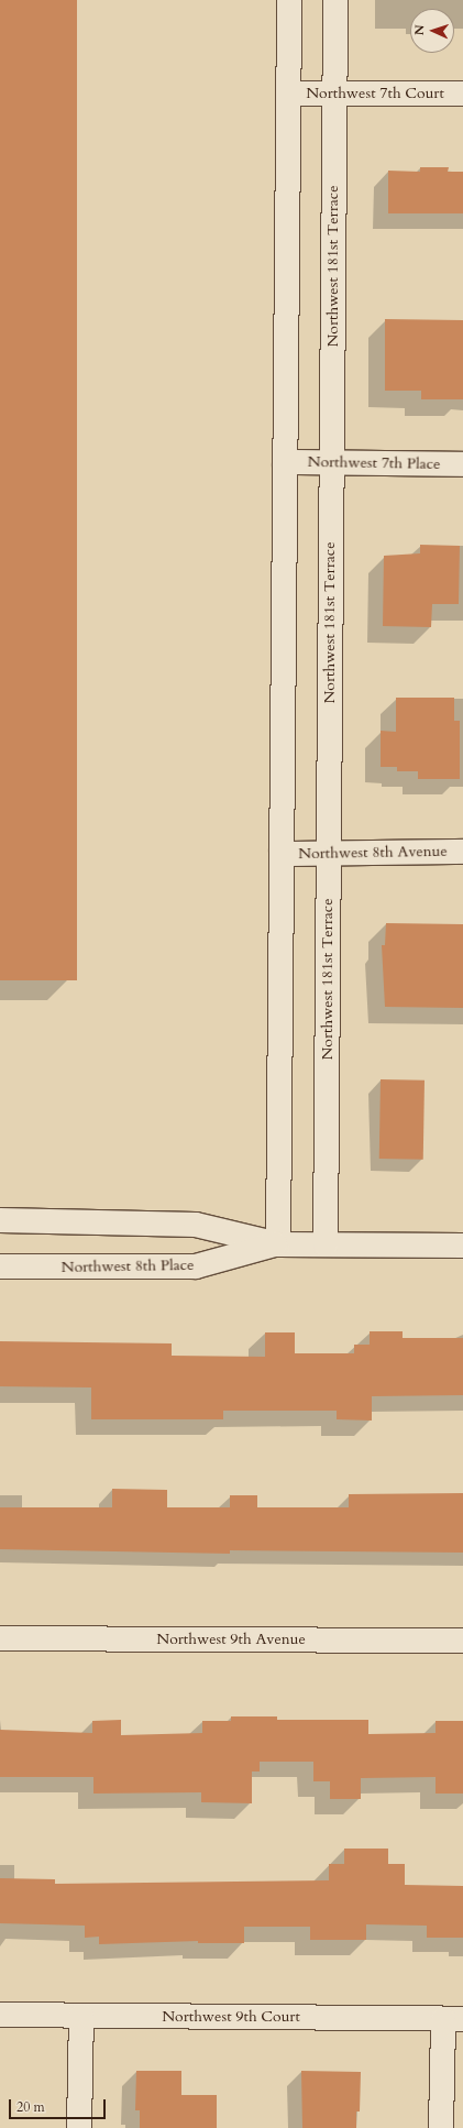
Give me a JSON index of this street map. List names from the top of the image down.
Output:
{
  "streets": {
    "street": [
      "Northwest 7th Court",
      "Northwest 181st Terrace",
      "Northwest 7th Place",
      "Northwest 8th Avenue",
      "Northwest 8th Place",
      "Northwest 9th Avenue",
      "Northwest 9th Court"
    ]
  },
  "crossings": [
    ["Northwest 7th Court", "Northwest 181st Terrace"],
    ["Northwest 181st Terrace", "Northwest 7th Place"],
    ["Northwest 181st Terrace", "Northwest 8th Avenue"],
    ["Northwest 181st Terrace", "Northwest 8th Place"]
  ],
  "scale_bar": "20 m",
  "north": "left"
}
